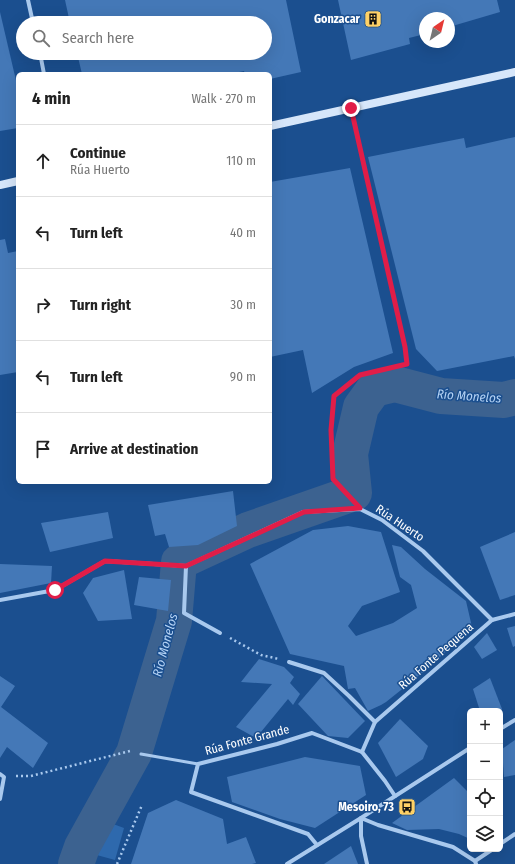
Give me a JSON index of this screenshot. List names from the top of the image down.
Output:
{
  "streets": {
    "street": ["Rúa Huerto", "Rúa Fonte Pequena", "Rúa Fonte Grande"]
  },
  "crossings": [
    ["Rúa Huerto", "Rúa Fonte Pequena"],
    ["Rúa Fonte Pequena", "Rúa Fonte Grande"]
  ],
  "water": ["Río Monelos"],
  "places": {
    "building": ["Gonzacar"],
    "bus stop": ["Mesoiro, 73"]
  },
  "north": "top right",
  "page": {
    "search": "Search here",
    "heading": ["4 min", "Walk · 270 m"],
    "list": [
      ["Continue", "Rúa Huerto", "110 m"],
      ["Turn left", "40 m"],
      ["Turn right", "30 m"],
      ["Turn left", "90 m"],
      "Arrive at destination"
    ],
    "map_buttons": ["+", "−"]
  }
}
